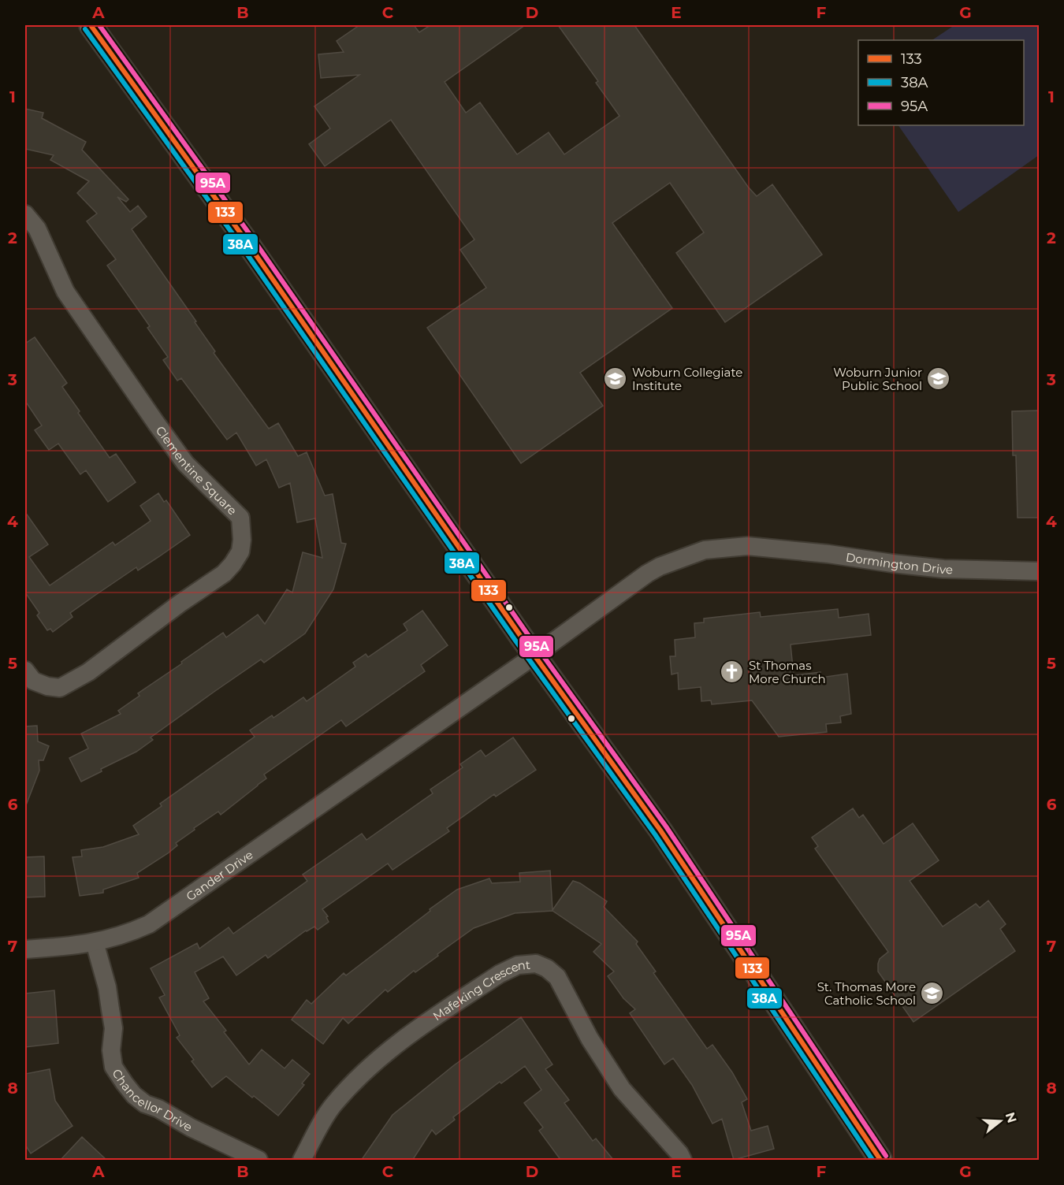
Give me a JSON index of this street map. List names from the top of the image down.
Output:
{
  "streets": {
    "street": [
      "Clementine Square",
      "Dormington Drive",
      "Gander Drive",
      "Mafeking Crescent",
      "Chancellor Drive"
    ]
  },
  "crossings": [
    ["Dormington Drive", "Gander Drive"],
    ["Gander Drive", "Chancellor Drive"]
  ],
  "places": {
    "school or university": ["Woburn Collegiate Institute", "Woburn Junior Public School", "St. Thomas More Catholic School"],
    "church": ["St Thomas More Church"]
  },
  "lines": ["transit line 133", "transit line 95A", "transit line 38A"],
  "legend": ["133", "38A", "95A"],
  "north": "right",
  "grid": {
    "columns": [
      "A",
      "B",
      "C",
      "D",
      "E",
      "F",
      "G"
    ],
    "rows": [
      "1",
      "2",
      "3",
      "4",
      "5",
      "6",
      "7",
      "8"
    ]
  }
}
